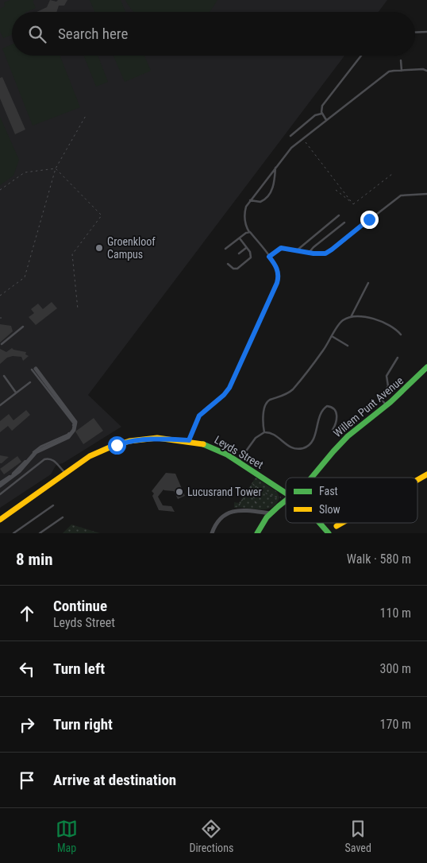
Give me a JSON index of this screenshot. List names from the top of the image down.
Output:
{
  "streets": {
    "street": ["Willem Punt Avenue", "Leyds Street"]
  },
  "places": ["Groenkloof Campus", "Lucusrand Tower"],
  "legend": ["Fast", "Slow"],
  "page": {
    "search": "Search here",
    "heading": ["8 min", "Walk · 580 m"],
    "list": [
      ["Continue", "Leyds Street", "110 m"],
      ["Turn left", "300 m"],
      ["Turn right", "170 m"],
      "Arrive at destination"
    ],
    "nav": ["Map", "Directions", "Saved"]
  }
}
